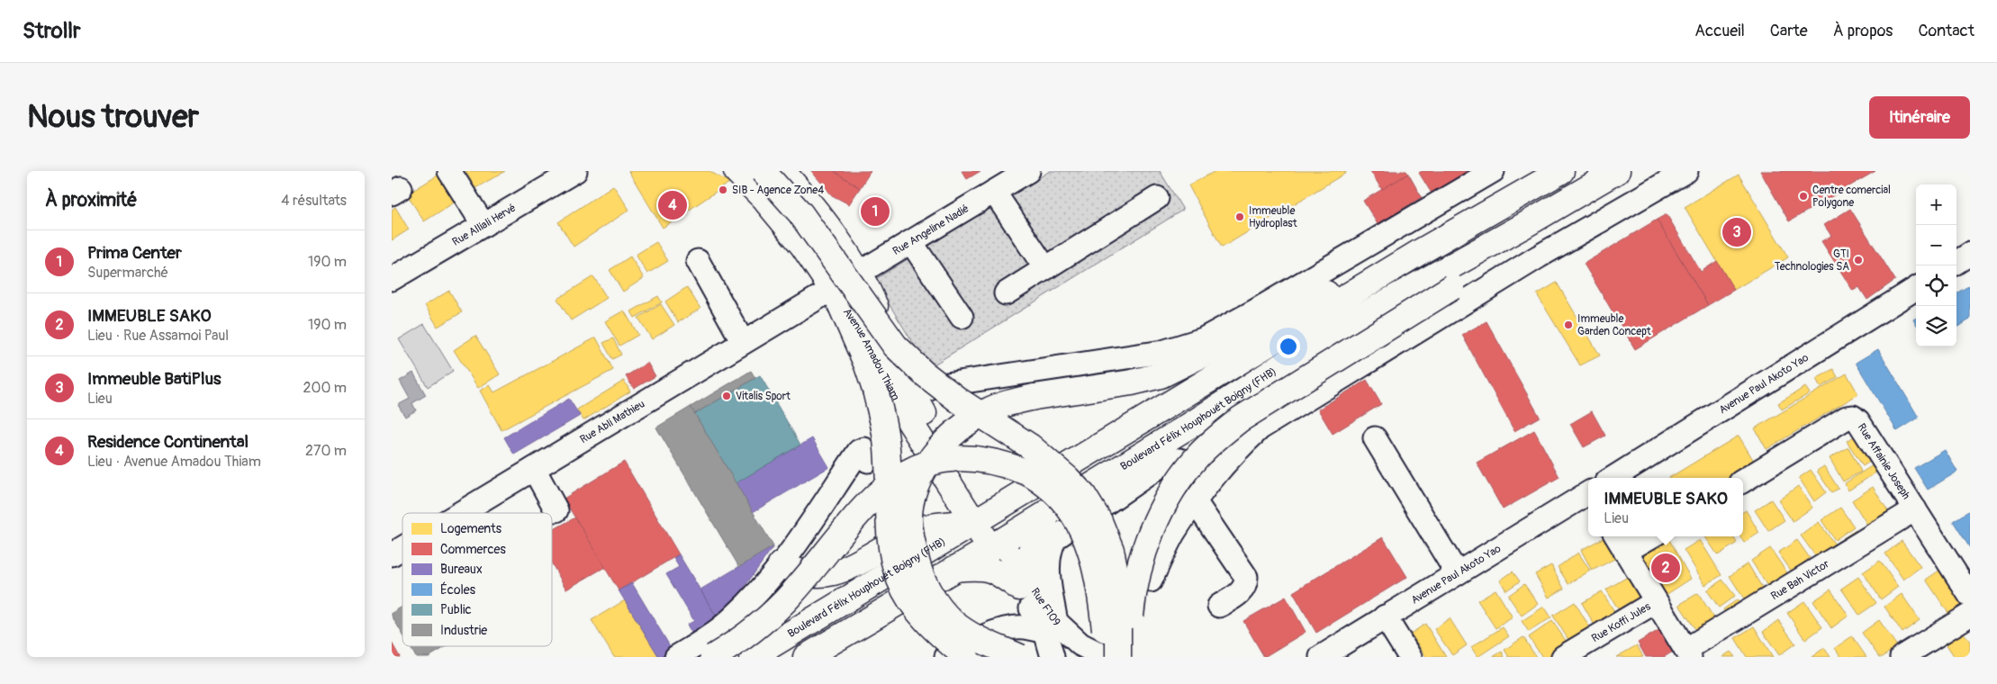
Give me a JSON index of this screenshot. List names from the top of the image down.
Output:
{
  "streets": {
    "main road": ["Avenue Amadou Thiam", "Boulevard Félix Houphouët Boigny (FHB)"],
    "street": [
      "Rue Alliali Hervé",
      "Rue Angeline Nadié",
      "Avenue Paul Akoto Yao",
      "Rue Abli Mathieu",
      "Rue Affainie Joseph",
      "Rue Bah Victor",
      "Rue F109",
      "Rue Koffi Jules"
    ]
  },
  "crossings": [
    ["Rue Angeline Nadié", "Avenue Amadou Thiam"],
    ["Rue Angeline Nadié", "Rue Abli Mathieu"],
    ["Avenue Amadou Thiam", "Boulevard Félix Houphouët Boigny (FHB)"],
    ["Avenue Amadou Thiam", "Rue Abli Mathieu"],
    ["Rue Affainie Joseph", "Rue Bah Victor"]
  ],
  "places": [
    "SIB - Agence Zone4",
    "Centre comercial Polygone",
    "Immeuble Hydroplast",
    "GTI Technologies SA",
    "Immeuble Garden Concept",
    "Vitalis Sport"
  ],
  "legend": [
    "Logements",
    "Commerces",
    "Bureaux",
    "Écoles",
    "Public",
    "Industrie"
  ],
  "page": {
    "header": "Strollr",
    "nav": [
      "Accueil",
      "Carte",
      "À propos",
      "Contact"
    ],
    "buttons": "Itinéraire",
    "title": "Nous trouver",
    "heading": ["À proximité", "4 résultats"],
    "map_buttons": ["+", "−"],
    "pins": [
      "4",
      "1",
      "3",
      "2"
    ],
    "list": [
      {
        "mark": "1",
        "name": "Prima Center",
        "note": "Supermarché",
        "value": "190 m"
      },
      {
        "mark": "2",
        "name": "IMMEUBLE SAKO",
        "note": "Lieu · Rue Assamoi Paul",
        "value": "190 m"
      },
      {
        "mark": "3",
        "name": "Immeuble BatiPlus",
        "note": "Lieu",
        "value": "200 m"
      },
      {
        "mark": "4",
        "name": "Residence Continental",
        "note": "Lieu · Avenue Amadou Thiam",
        "value": "270 m"
      }
    ],
    "popup": ["IMMEUBLE SAKO", "Lieu"]
  }
}
